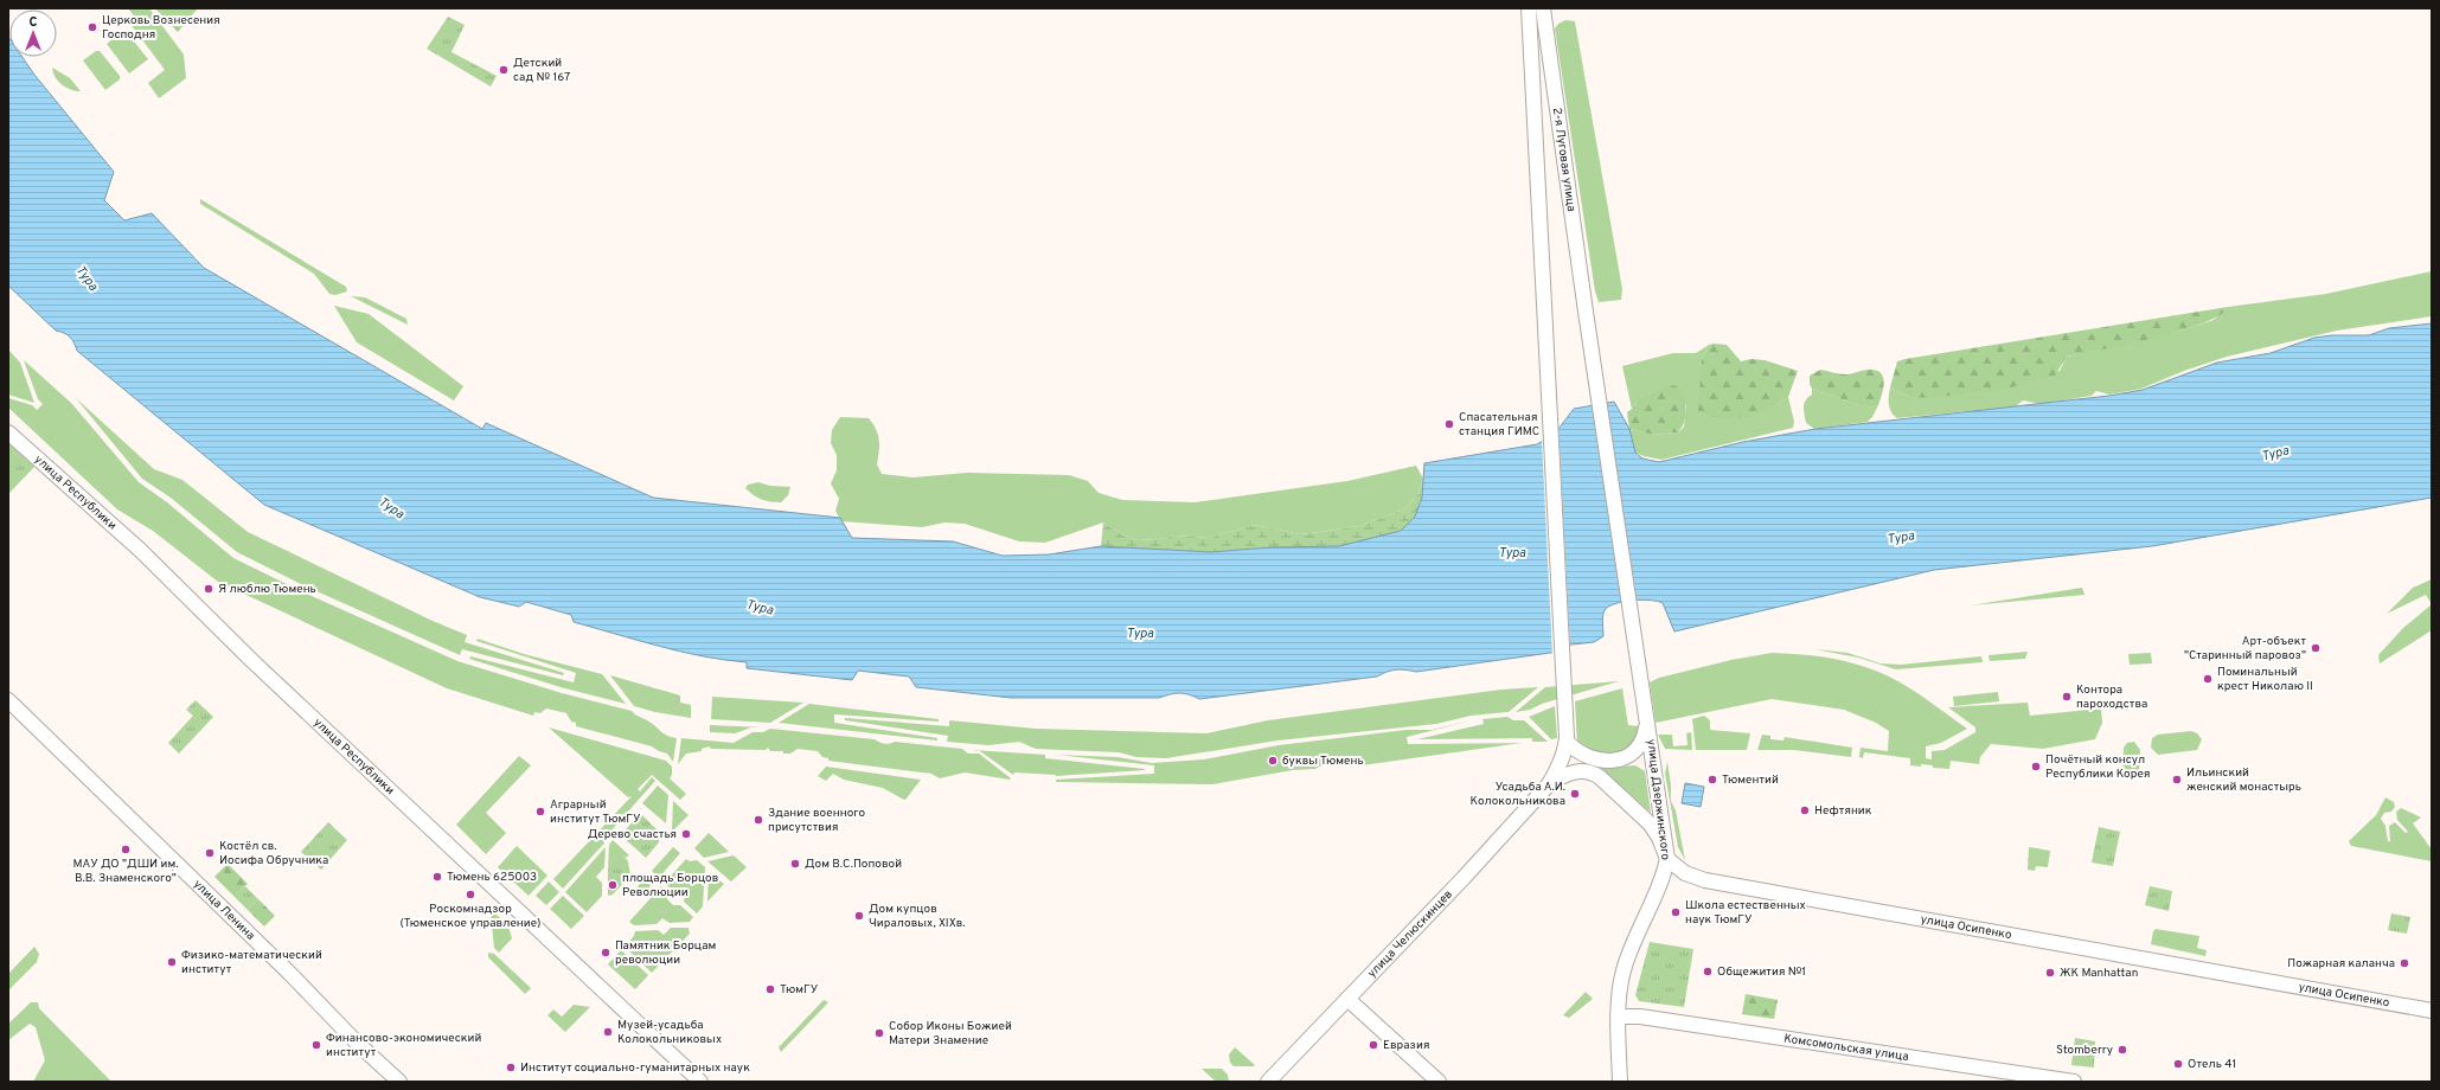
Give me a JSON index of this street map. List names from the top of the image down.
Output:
{
  "streets": {
    "main road": [
      "2-я Луговая улица",
      "улица Республики",
      "улица Дзержинского",
      "улица Ленина",
      "улица Осипенко",
      "улица Челюскинцев",
      "Комсомольская улица"
    ]
  },
  "crossings": [
    ["2-я Луговая улица", "улица Дзержинского"],
    ["улица Дзержинского", "улица Осипенко"],
    ["улица Дзержинского", "Комсомольская улица"]
  ],
  "water": ["Тура"],
  "places": [
    "Церковь Вознесения Господня",
    "Детский сад № 167",
    "Спасательная станция ГИМС",
    "Я люблю Тюмень",
    "Арт-объект \"Старинный паровоз\"",
    "Поминальный крест Николаю II",
    "Контора пароходства",
    "буквы Тюмень",
    "Почётный консул Республики Корея",
    "Тюментий",
    "Ильинский женский монастырь",
    "Усадьба А.И. Колокольникова",
    "Нефтяник",
    "Аграрный институт ТюмГУ",
    "Здание военного присутствия",
    "Дерево счастья",
    "МАУ ДО \"ДШИ им. В.В. Знаменского\"",
    "Костёл св. Иосифа Обручника",
    "Дом В.С.Поповой",
    "Тюмень 625003",
    "площадь Борцов Революции",
    "Роскомнадзор (Тюменское управление)",
    "Школа естественных наук ТюмГУ",
    "Дом купцов Чираловых, XIXв.",
    "Памятник Борцам революции",
    "Физико-математический институт",
    "Пожарная каланча",
    "Общежития №1",
    "ЖК Manhattan",
    "ТюмГУ",
    "Музей-усадьба Колокольниковых",
    "Собор Иконы Божией Матери Знамение",
    "Финансово-экономический институт",
    "Евразия",
    "Stomberry",
    "Отель 41",
    "Институт социально-гуманитарных наук"
  ],
  "north": "top"
}
